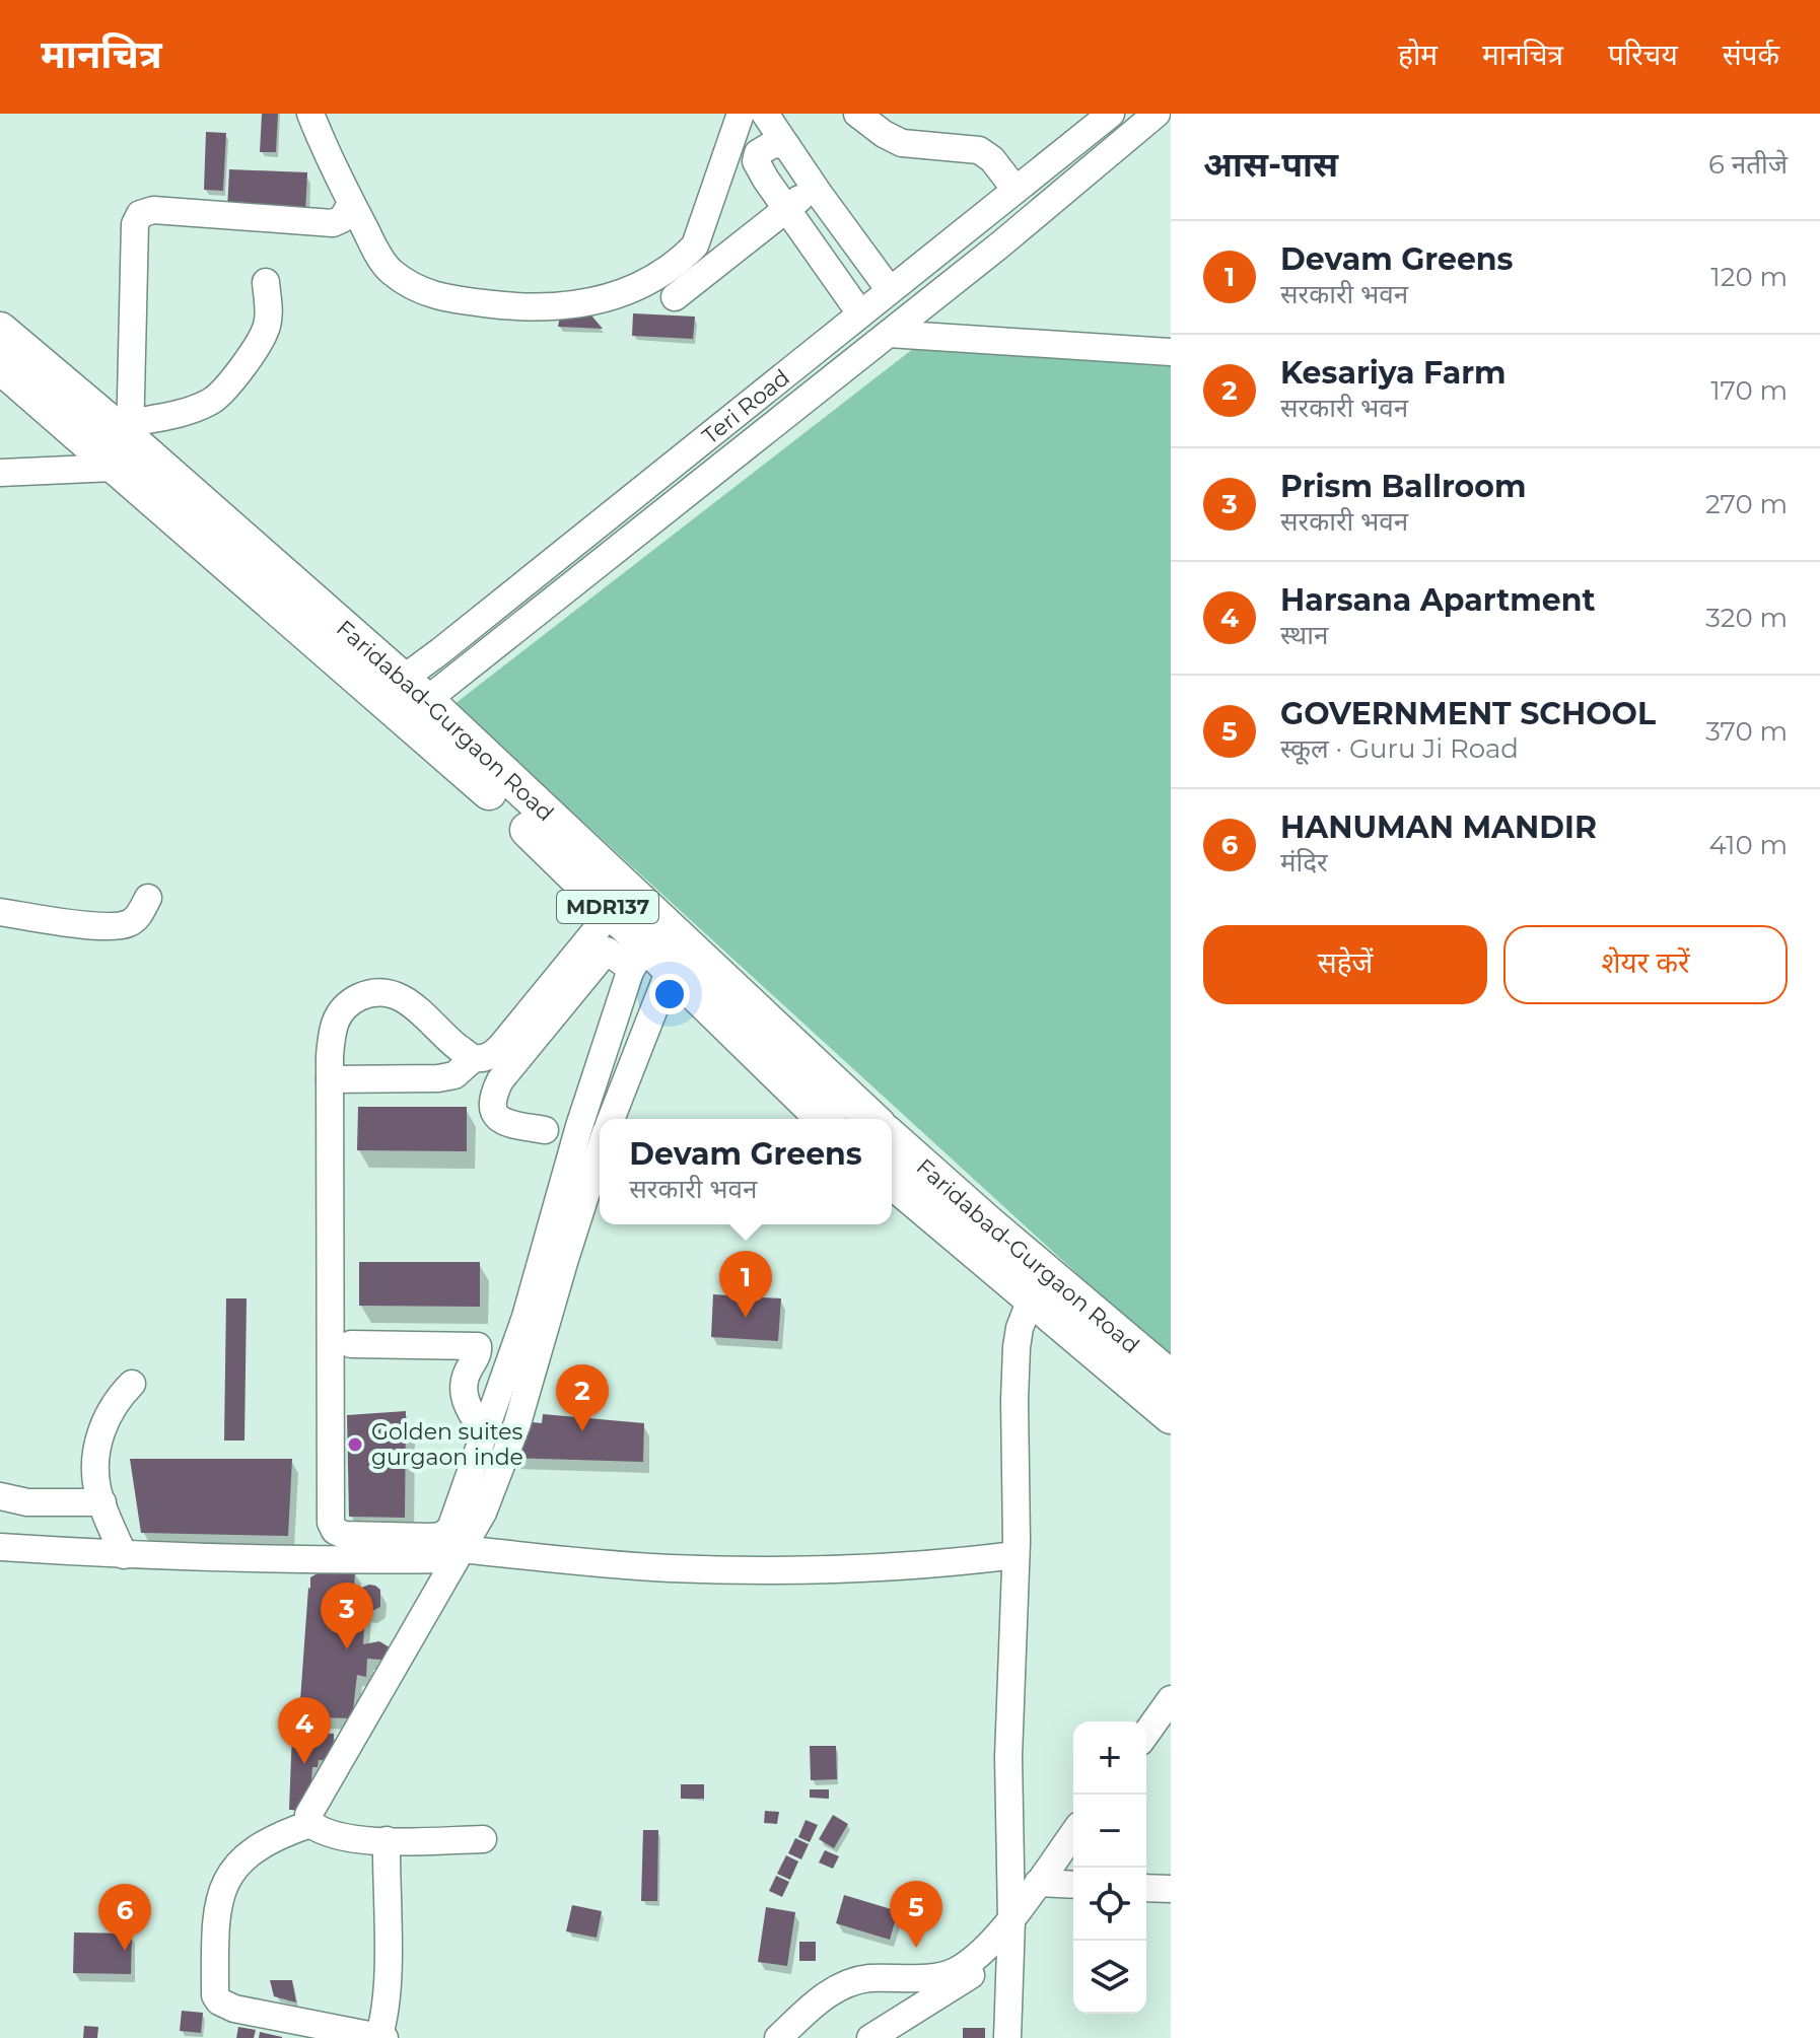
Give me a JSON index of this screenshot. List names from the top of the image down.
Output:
{
  "streets": {
    "main road": ["Faridabad-Gurgaon Road", "MDR137"],
    "street": ["Teri Road"]
  },
  "crossings": [
    ["Teri Road", "Faridabad-Gurgaon Road"]
  ],
  "places": ["Golden suites gurgaon inde"],
  "page": {
    "header": "मानचित्र",
    "nav": [
      "होम",
      "मानचित्र",
      "परिचय",
      "संपर्क"
    ],
    "heading": ["आस-पास", "6 नतीजे"],
    "list": [
      {
        "mark": "1",
        "name": "Devam Greens",
        "note": "सरकारी भवन",
        "value": "120 m"
      },
      {
        "mark": "2",
        "name": "Kesariya Farm",
        "note": "सरकारी भवन",
        "value": "170 m"
      },
      {
        "mark": "3",
        "name": "Prism Ballroom",
        "note": "सरकारी भवन",
        "value": "270 m"
      },
      {
        "mark": "4",
        "name": "Harsana Apartment",
        "note": "स्थान",
        "value": "320 m"
      },
      {
        "mark": "5",
        "name": "GOVERNMENT SCHOOL",
        "note": "स्कूल · Guru Ji Road",
        "value": "370 m"
      },
      {
        "mark": "6",
        "name": "HANUMAN MANDIR",
        "note": "मंदिर",
        "value": "410 m"
      }
    ],
    "buttons": ["सहेजें", "शेयर करें"],
    "popup": ["Devam Greens", "सरकारी भवन"],
    "pins": [
      "1",
      "2",
      "3",
      "4",
      "5",
      "6"
    ],
    "map_buttons": ["+", "−"]
  }
}
